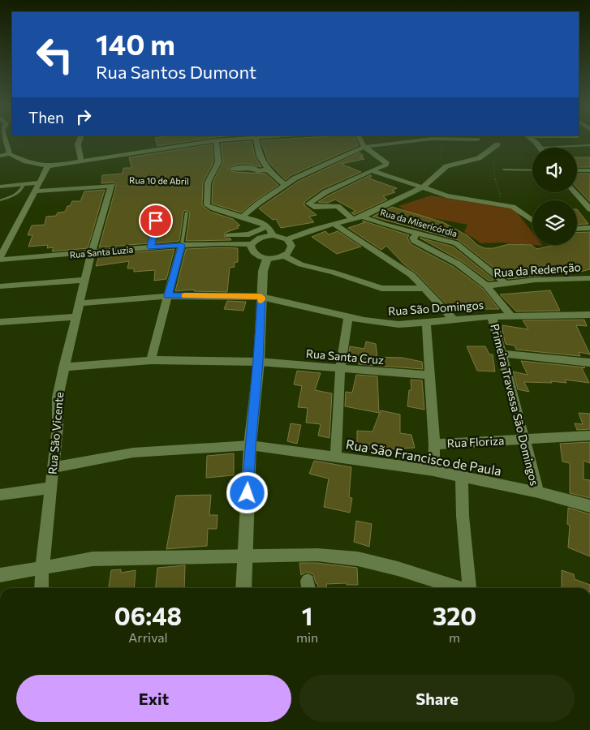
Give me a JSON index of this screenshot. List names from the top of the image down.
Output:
{
  "streets": {
    "street": [
      "Rua da Misericórdia",
      "Rua Santa Luzia",
      "Rua da Redenção",
      "Rua São Domingos",
      "Rua Santa Cruz",
      "Primeira Travessa São Domingos",
      "Rua São Vicente",
      "Rua Floriza",
      "Rua São Francisco de Paula"
    ],
    "path": ["Rua 10 de Abril"]
  },
  "crossings": [
    ["Rua 10 de Abril", "Rua São Vicente"],
    ["Rua da Misericórdia", "Rua da Redenção"],
    ["Rua Santa Luzia", "Rua São Vicente"],
    ["Rua São Domingos", "Primeira Travessa São Domingos"],
    ["Rua Santa Cruz", "Rua São Vicente"],
    ["Primeira Travessa São Domingos", "Rua Floriza"],
    ["Primeira Travessa São Domingos", "Rua São Francisco de Paula"],
    ["Rua São Vicente", "Rua São Francisco de Paula"]
  ],
  "page": {
    "turn": ["140 m", "Rua Santos Dumont"],
    "then": "Then",
    "eta": [
      "06:48",
      "Arrival",
      "1",
      "min",
      "320",
      "m"
    ],
    "buttons": ["Exit", "Share"]
  }
}
